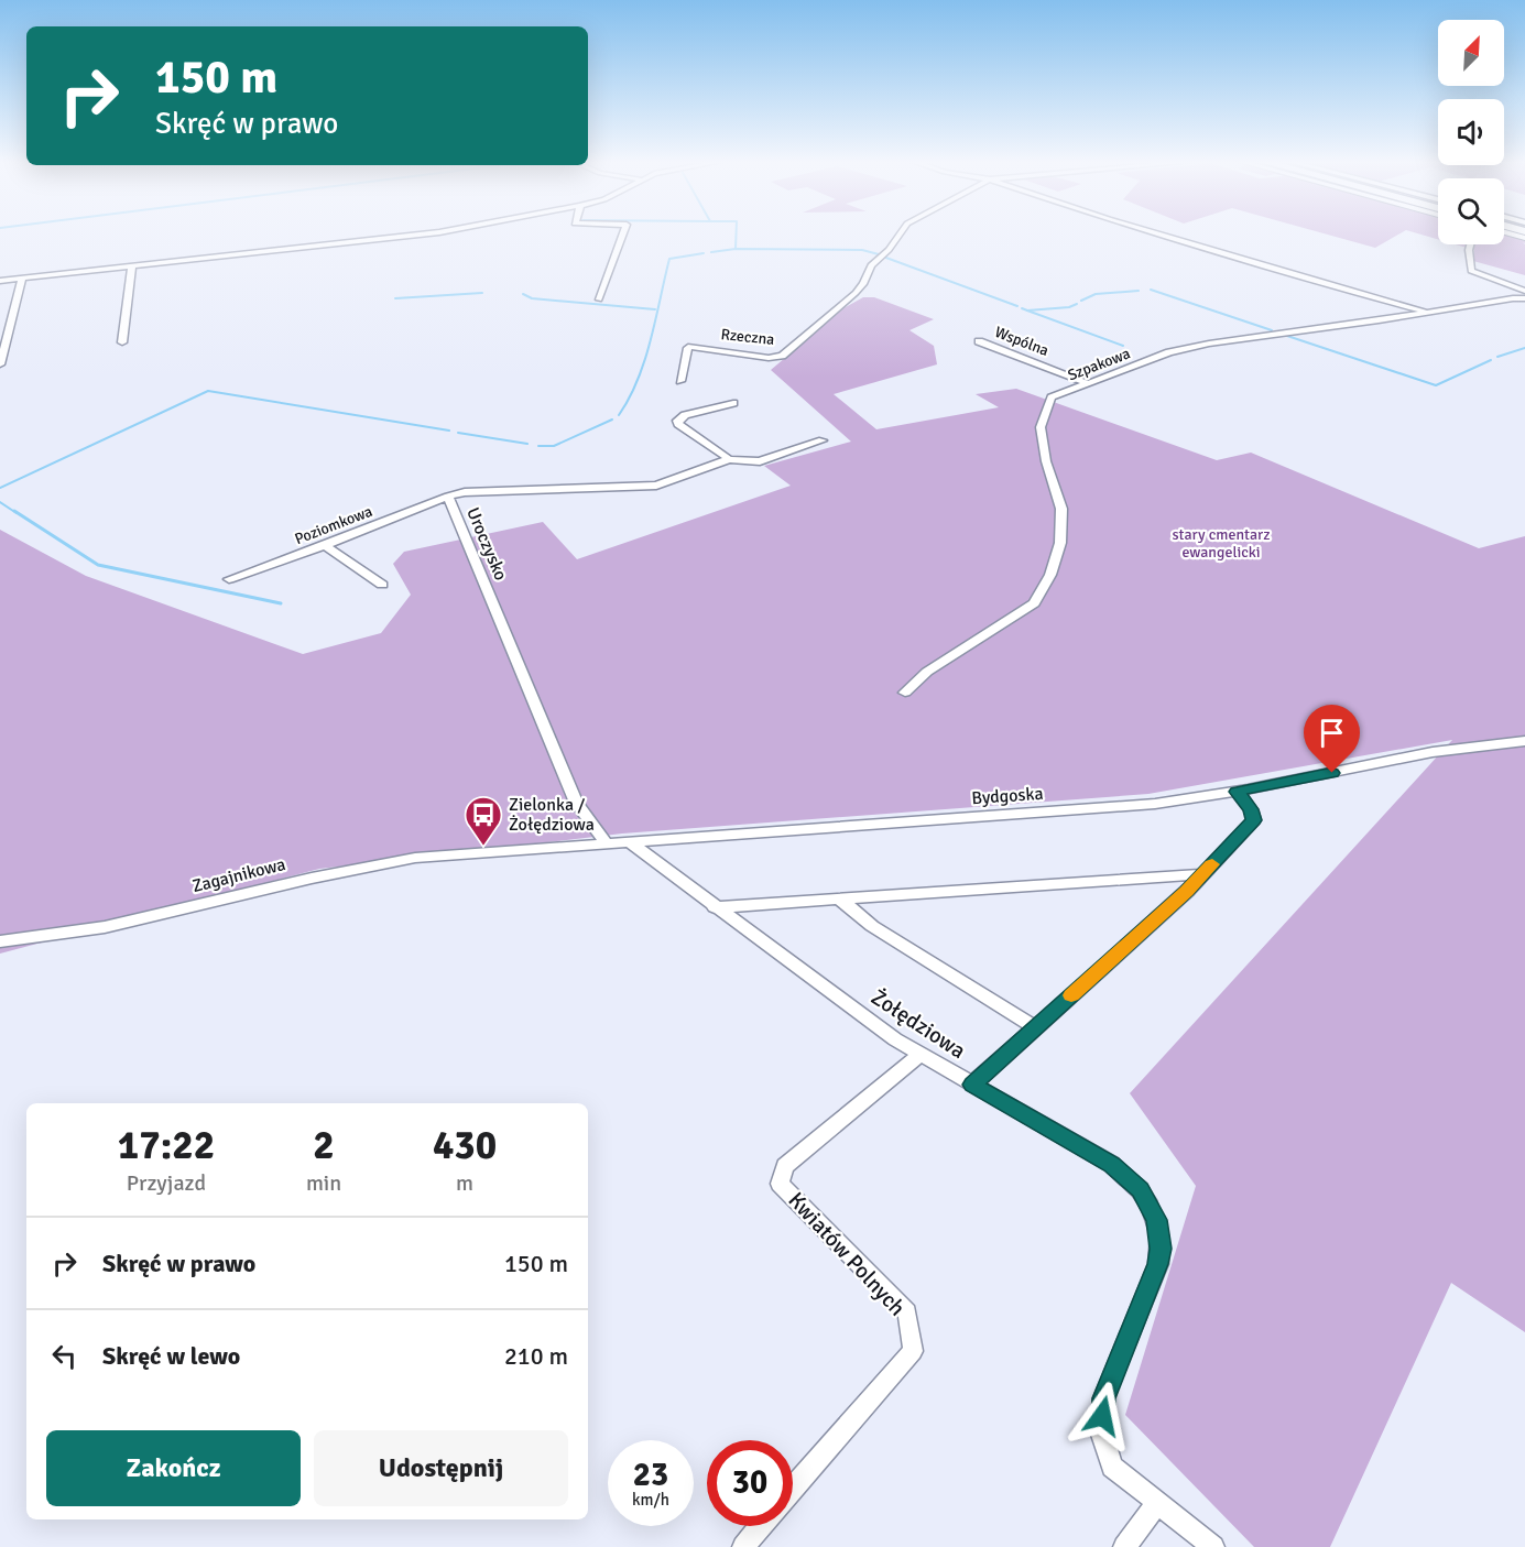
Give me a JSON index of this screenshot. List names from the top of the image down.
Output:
{
  "streets": {
    "street": [
      "Rzeczna",
      "Wspólna",
      "Szpakowa",
      "Poziomkowa",
      "Uroczysko",
      "Bydgoska",
      "Zagajnikowa",
      "Żołędziowa",
      "Kwiatów Polnych"
    ]
  },
  "crossings": [
    ["Wspólna", "Szpakowa"],
    ["Poziomkowa", "Uroczysko"],
    ["Uroczysko", "Bydgoska"],
    ["Bydgoska", "Zagajnikowa"],
    ["Bydgoska", "Żołędziowa"],
    ["Żołędziowa", "Kwiatów Polnych"]
  ],
  "parks": ["stary cmentarz ewangelicki"],
  "places": {
    "bus stop": ["Zielonka / Żołędziowa"]
  },
  "north": "top right",
  "page": {
    "turn": ["150 m", "Skręć w prawo"],
    "eta": [
      "17:22",
      "Przyjazd",
      "2",
      "min",
      "430",
      "m"
    ],
    "list": [
      {
        "name": "Skręć w prawo",
        "value": "150 m"
      },
      {
        "name": "Skręć w lewo",
        "value": "210 m"
      }
    ],
    "buttons": ["Zakończ", "Udostępnij"],
    "speed": "23 km/h",
    "limit": "30"
  }
}
